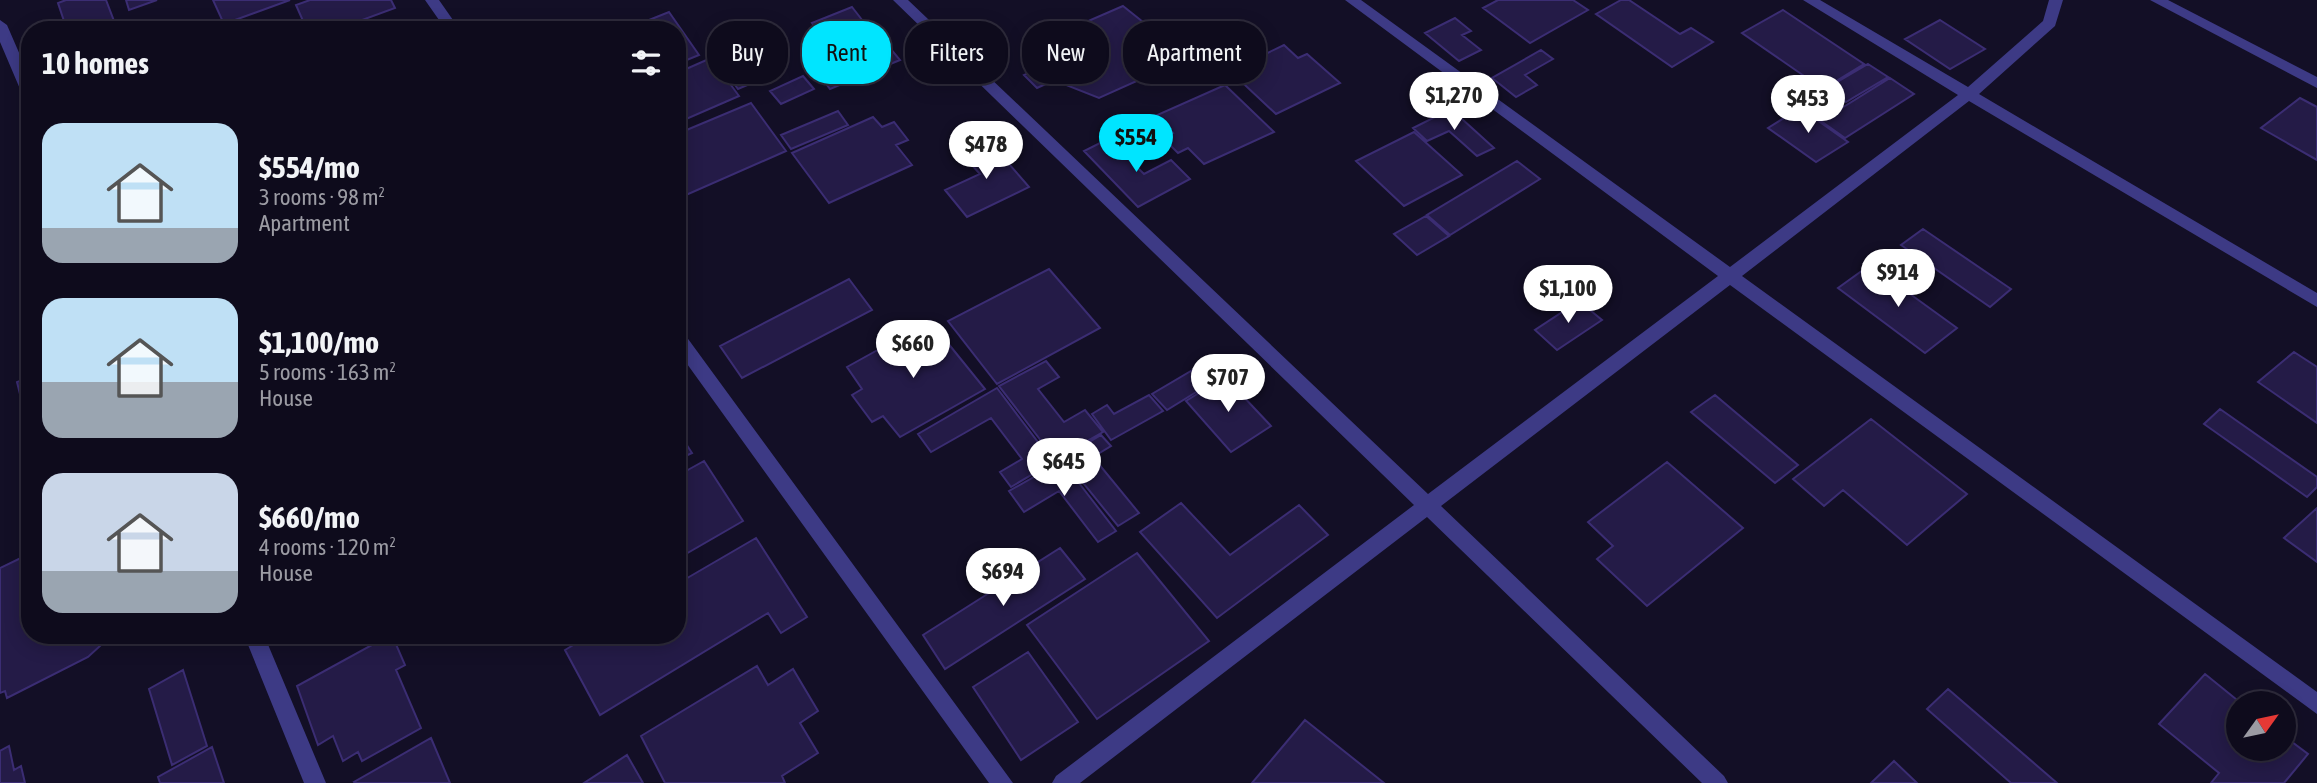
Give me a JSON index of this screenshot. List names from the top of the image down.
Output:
{
  "north": "top right",
  "page": {
    "chip": [
      "Buy",
      "Rent",
      "Filters",
      "New",
      "Apartment"
    ],
    "heading": "10 homes",
    "price": [
      "$1,270",
      "$453",
      "$554",
      "$478",
      "$914",
      "$1,100",
      "$660",
      "$707",
      "$645",
      "$694"
    ],
    "list": [
      {
        "name": "$554/mo",
        "note": "3 rooms · 98 m² · Apartment"
      },
      {
        "name": "$1,100/mo",
        "note": "5 rooms · 163 m² · House"
      },
      {
        "name": "$660/mo",
        "note": "4 rooms · 120 m² · House"
      }
    ]
  }
}
